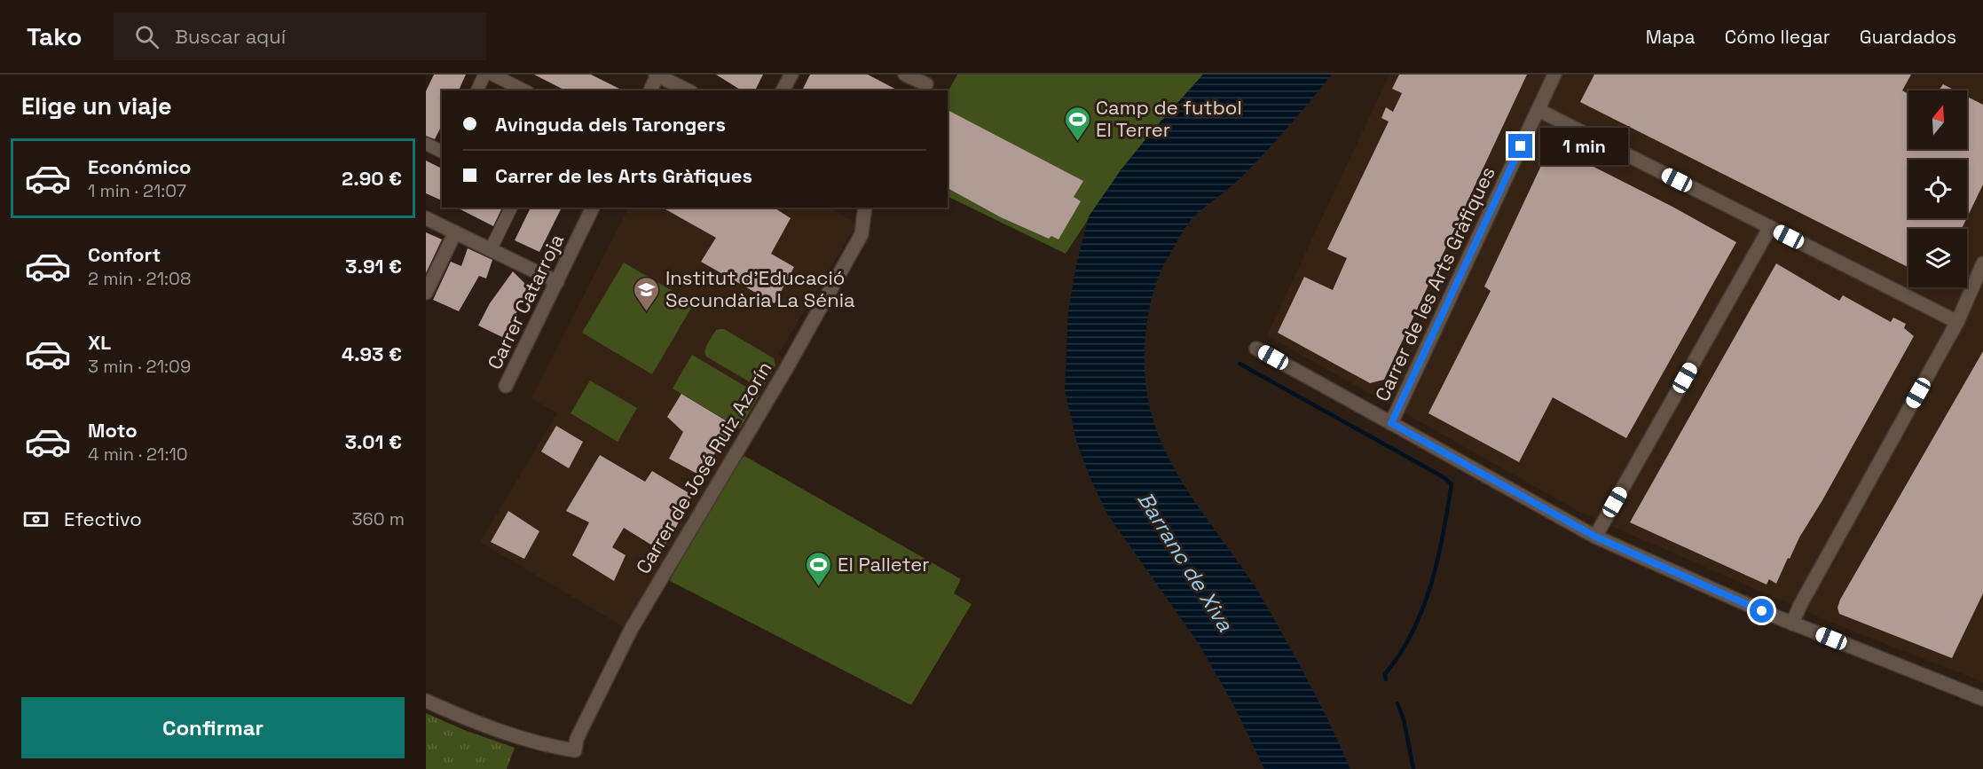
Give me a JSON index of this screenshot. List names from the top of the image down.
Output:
{
  "streets": {
    "street": ["Carrer de les Arts Gràfiques", "Carrer Catarroja", "Carrer de José Ruiz Azorín"]
  },
  "water": ["Barranc de Xiva"],
  "places": {
    "sports": ["Camp de futbol El Terrer", "El Palleter"],
    "school or university": ["Institut d'Educació Secundària La Sénia"]
  },
  "north": "top",
  "page": {
    "header": "Tako",
    "search": "Buscar aquí",
    "nav": ["Mapa", "Cómo llegar", "Guardados"],
    "heading": "Elige un viaje",
    "banner": ["Avinguda dels Tarongers", "Carrer de les Arts Gràfiques"],
    "bubble": "1 min",
    "list": [
      {
        "name": "Económico",
        "note": "1 min · 21:07",
        "value": "2.90 €"
      },
      {
        "name": "Confort",
        "note": "2 min · 21:08",
        "value": "3.91 €"
      },
      {
        "name": "XL",
        "note": "3 min · 21:09",
        "value": "4.93 €"
      },
      {
        "name": "Moto",
        "note": "4 min · 21:10",
        "value": "3.01 €"
      }
    ],
    "pay": ["Efectivo", "360 m"],
    "buttons": "Confirmar"
  }
}
